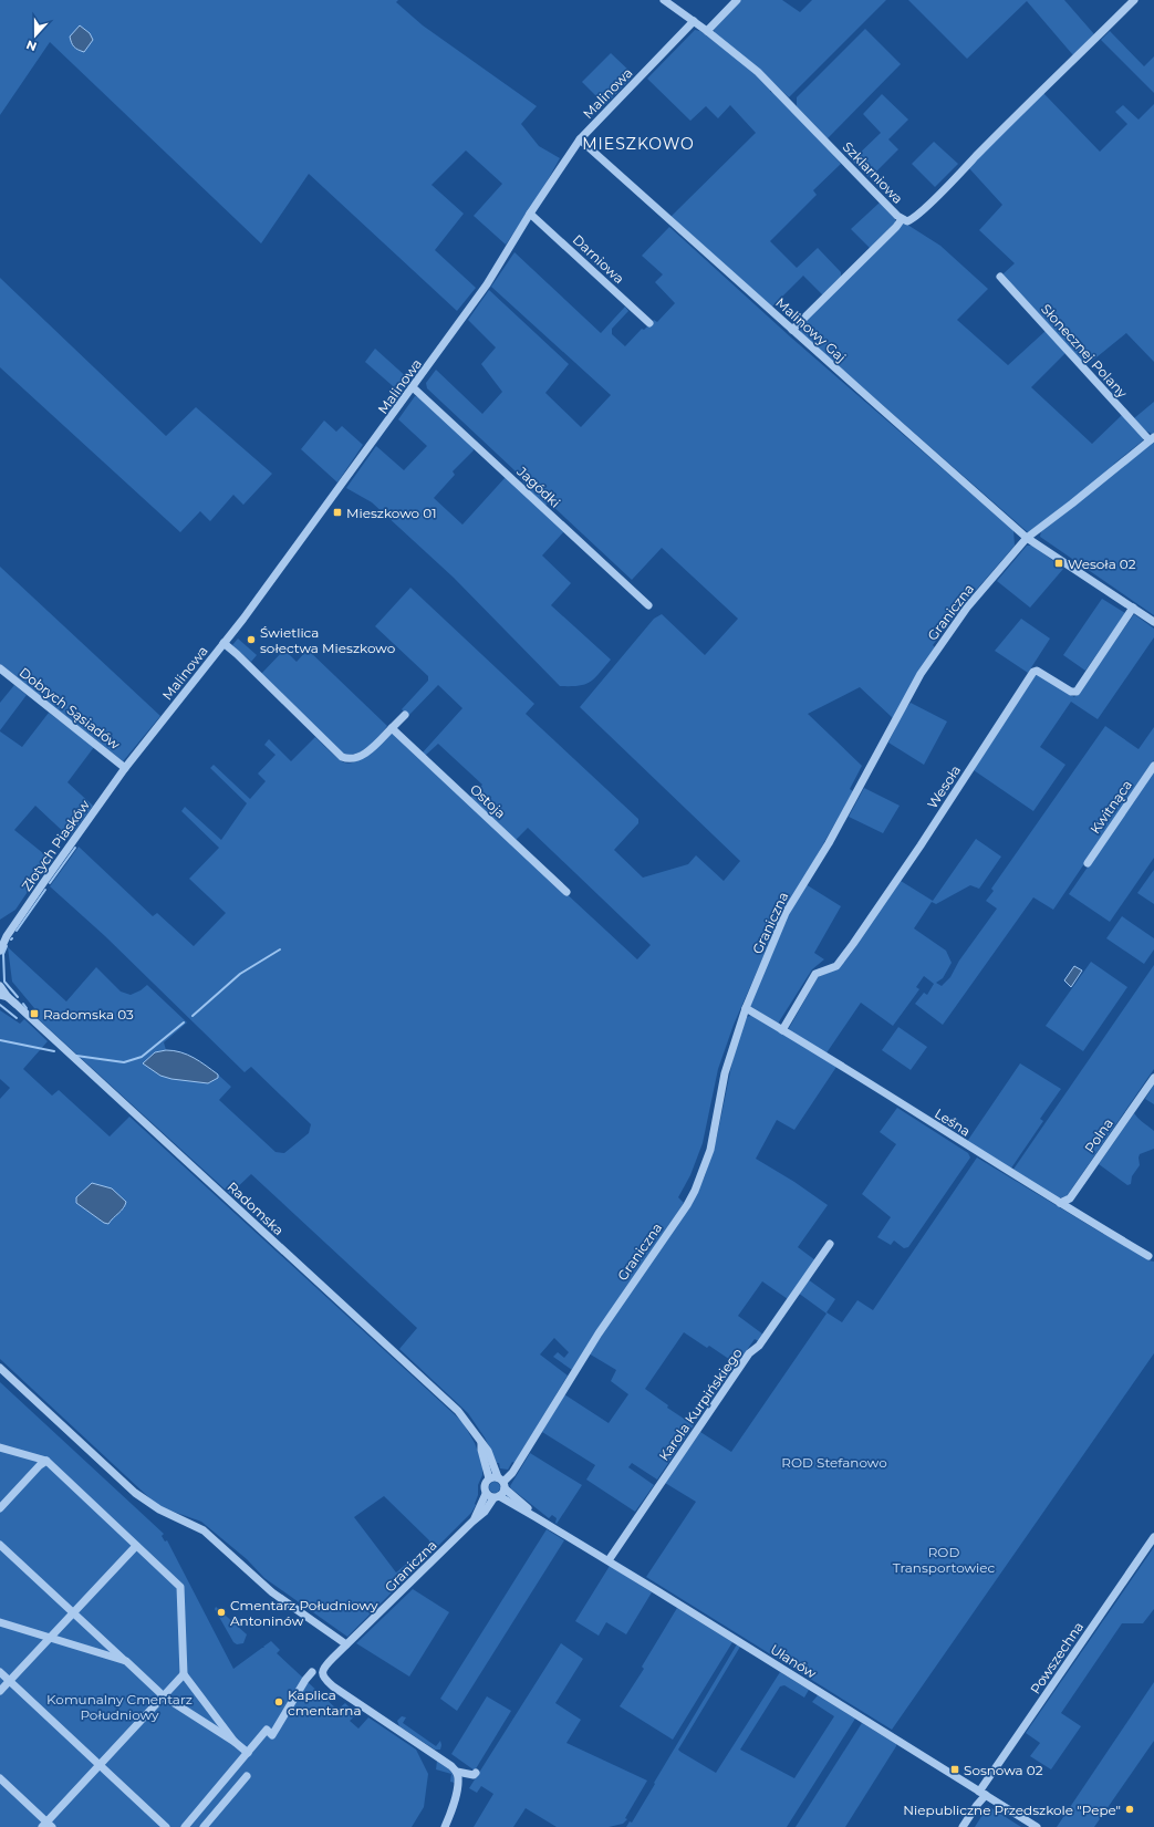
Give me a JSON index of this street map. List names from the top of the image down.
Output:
{
  "streets": {
    "street": [
      "Malinowa",
      "Szklarniowa",
      "Darniowa",
      "Malinowy Gaj",
      "Słonecznej Polany",
      "Jagódki",
      "Graniczna",
      "Dobrych Sąsiadów",
      "Wesoła",
      "Ostoja",
      "Kwitnąca",
      "Złotych Piasków",
      "Leśna",
      "Polna",
      "Radomska",
      "Karola Kurpińskiego",
      "Powszechna",
      "Ułanów"
    ]
  },
  "crossings": [
    ["Malinowa", "Szklarniowa"],
    ["Malinowa", "Darniowa"],
    ["Malinowa", "Malinowy Gaj"],
    ["Malinowa", "Jagódki"],
    ["Malinowa", "Dobrych Sąsiadów"],
    ["Malinowa", "Złotych Piasków"],
    ["Malinowy Gaj", "Graniczna"],
    ["Słonecznej Polany", "Graniczna"],
    ["Graniczna", "Leśna"],
    ["Graniczna", "Radomska"],
    ["Graniczna", "Ułanów"],
    ["Dobrych Sąsiadów", "Złotych Piasków"],
    ["Wesoła", "Leśna"],
    ["Leśna", "Polna"],
    ["Radomska", "Ułanów"],
    ["Karola Kurpińskiego", "Ułanów"],
    ["Powszechna", "Ułanów"]
  ],
  "districts": ["MIESZKOWO"],
  "parks": ["ROD Stefanowo", "ROD Transportowiec", "Komunalny Cmentarz Południowy"],
  "places": {
    "transit": [
      "Mieszkowo 01",
      "Wesoła 02",
      "Radomska 03",
      "Sosnowa 02"
    ],
    "other": [
      "Świetlica sołectwa Mieszkowo",
      "Cmentarz Południowy Antoninów",
      "Kaplica cmentarna",
      "Niepubliczne Przedszkole \"Pepe\""
    ]
  },
  "north": "bottom"
}
